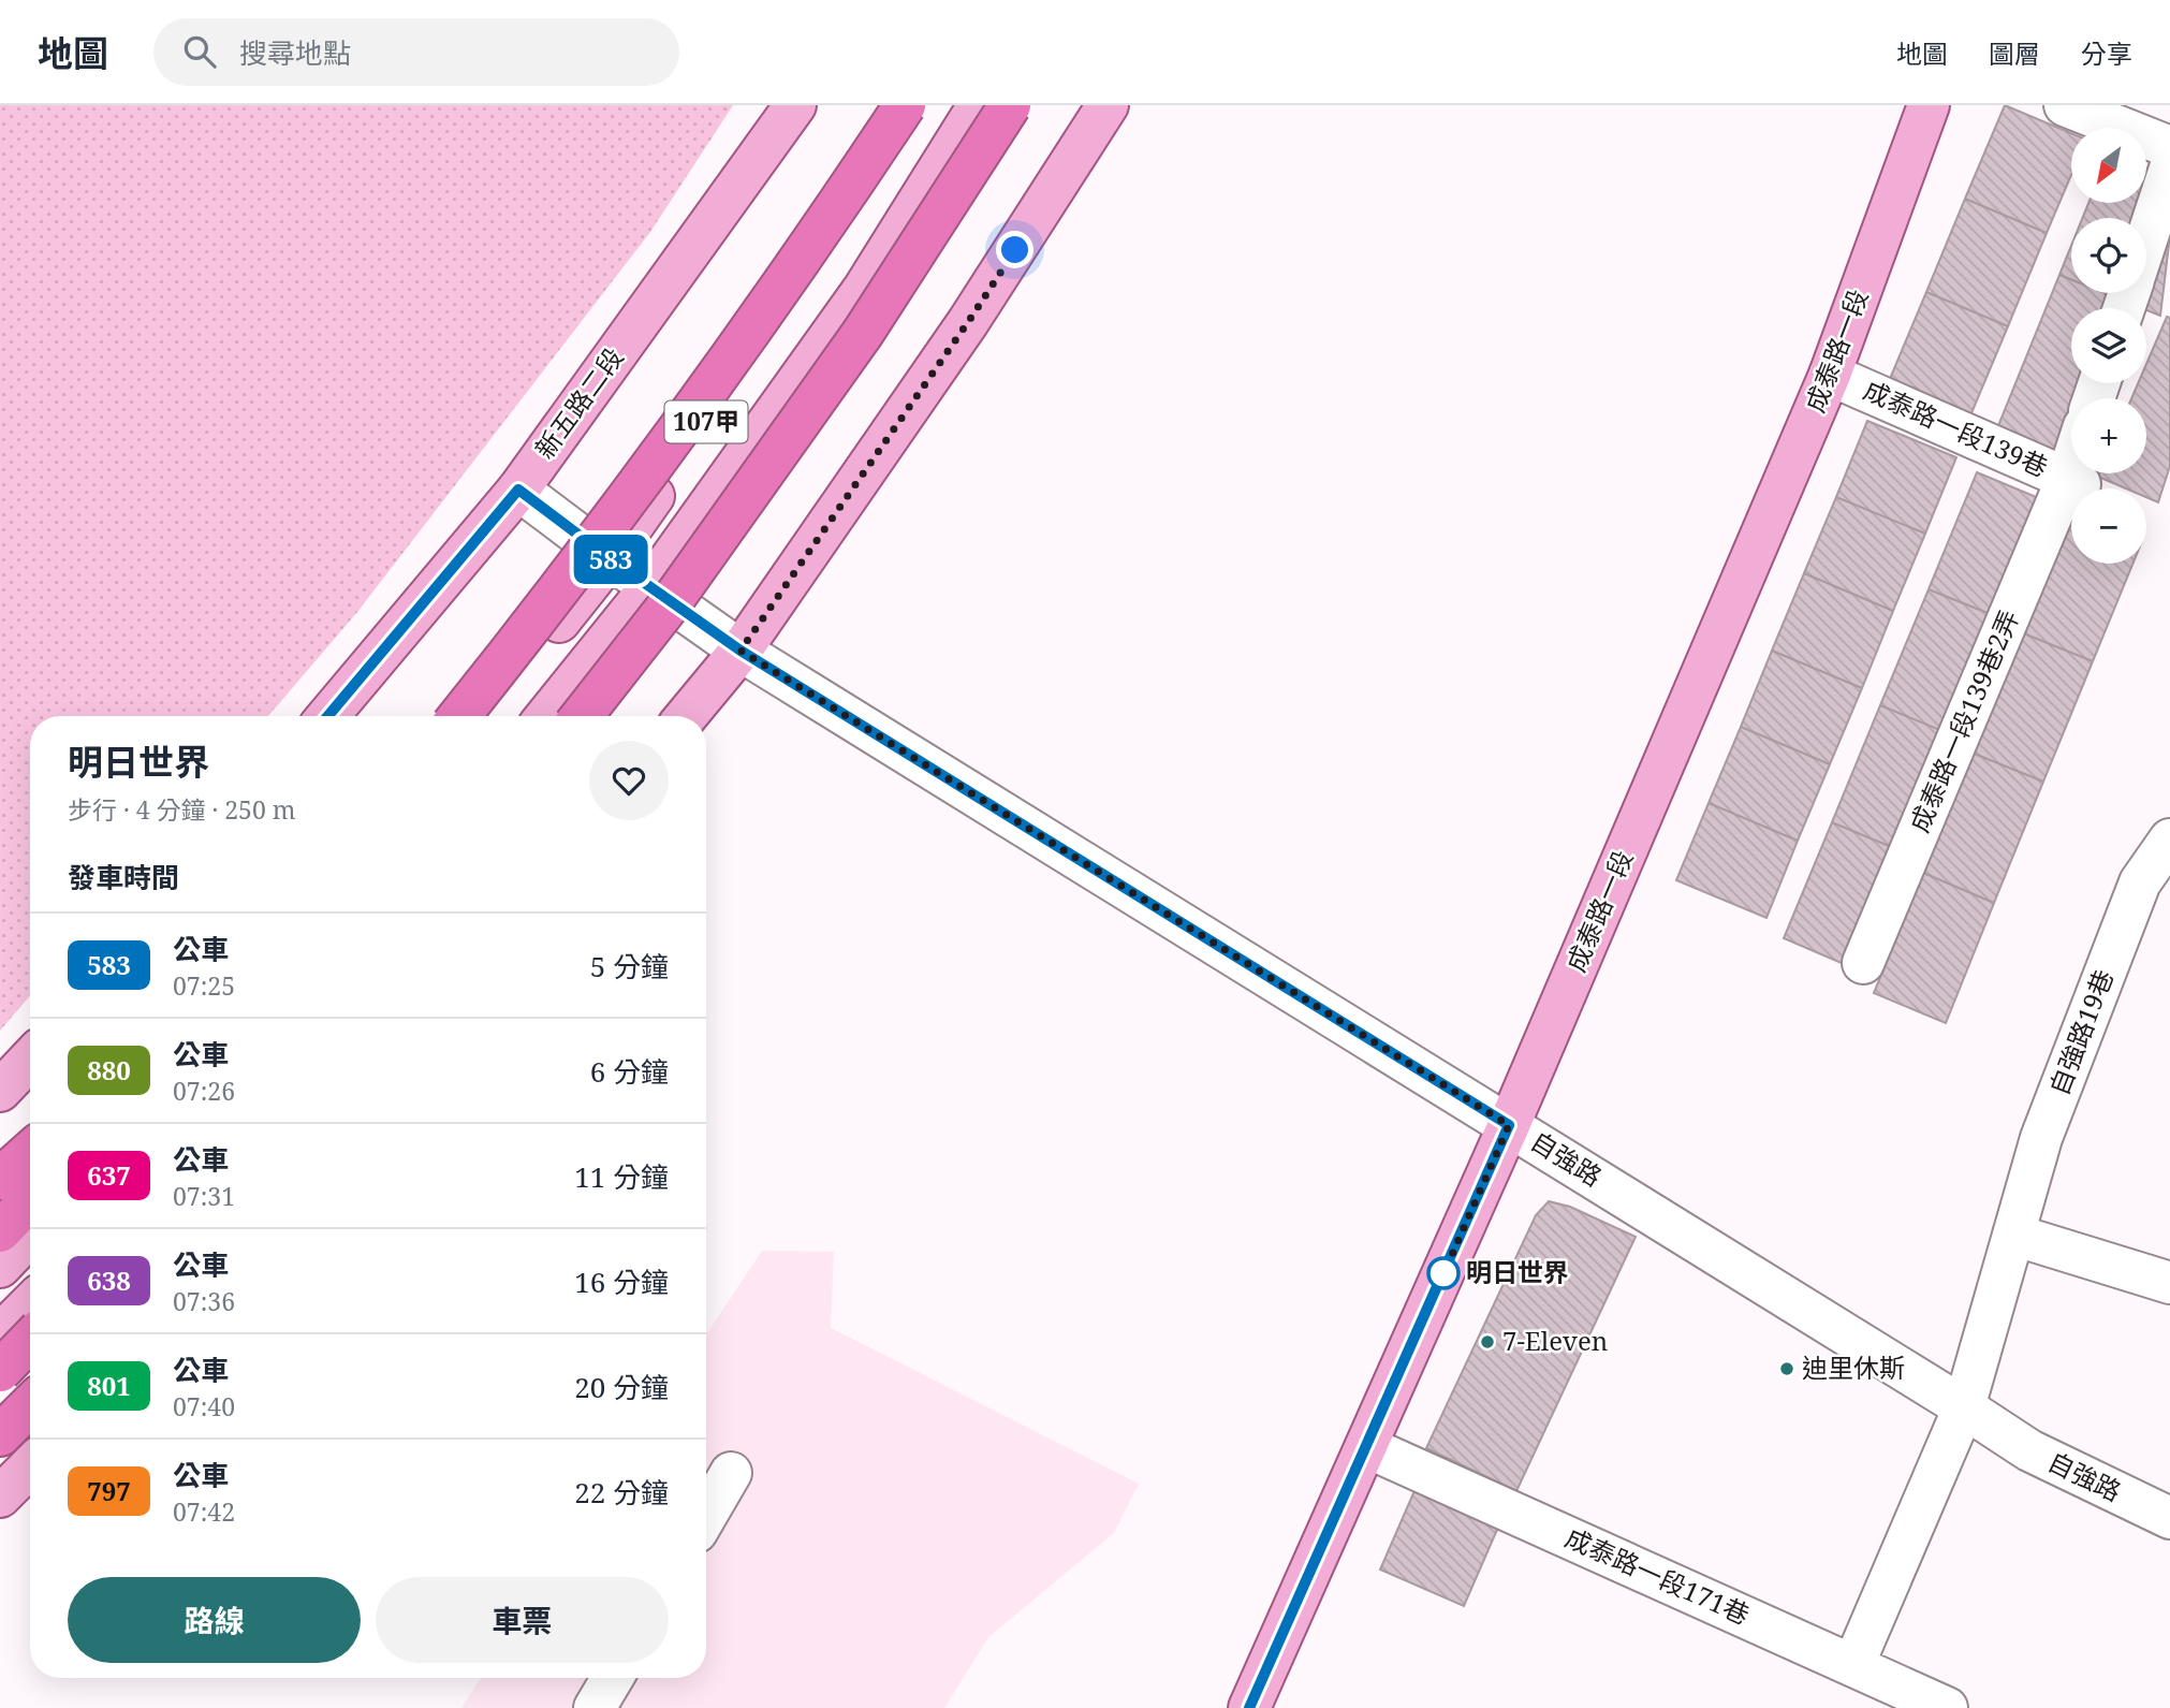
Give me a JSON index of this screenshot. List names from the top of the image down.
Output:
{
  "streets": {
    "main road": ["成泰路一段", "新五路二段", "107甲"],
    "street": [
      "成泰路一段139巷",
      "成泰路一段139巷2弄",
      "自強路19巷",
      "自強路",
      "成泰路一段171巷"
    ]
  },
  "crossings": [
    ["成泰路一段", "成泰路一段139巷"],
    ["成泰路一段", "自強路"],
    ["成泰路一段", "成泰路一段171巷"],
    ["新五路二段", "自強路"],
    ["107甲", "自強路"],
    ["成泰路一段139巷", "成泰路一段139巷2弄"],
    ["自強路19巷", "自強路"],
    ["自強路19巷", "成泰路一段171巷"]
  ],
  "places": ["明日世界", "7-Eleven", "迪里休斯"],
  "lines": ["bus line 583"],
  "north": "bottom left",
  "page": {
    "header": "地圖",
    "search": "搜尋地點",
    "nav": ["地圖", "圖層", "分享"],
    "on_map": "583",
    "map_buttons": ["+", "−"],
    "heading": [
      ["明日世界", "步行 · 4 分鐘 · 250 m"],
      "發車時間"
    ],
    "list": [
      {
        "mark": "583",
        "name": "公車",
        "note": "07:25",
        "value": "5 分鐘"
      },
      {
        "mark": "880",
        "name": "公車",
        "note": "07:26",
        "value": "6 分鐘"
      },
      {
        "mark": "637",
        "name": "公車",
        "note": "07:31",
        "value": "11 分鐘"
      },
      {
        "mark": "638",
        "name": "公車",
        "note": "07:36",
        "value": "16 分鐘"
      },
      {
        "mark": "801",
        "name": "公車",
        "note": "07:40",
        "value": "20 分鐘"
      },
      {
        "mark": "797",
        "name": "公車",
        "note": "07:42",
        "value": "22 分鐘"
      }
    ],
    "buttons": ["路線", "車票"]
  }
}
